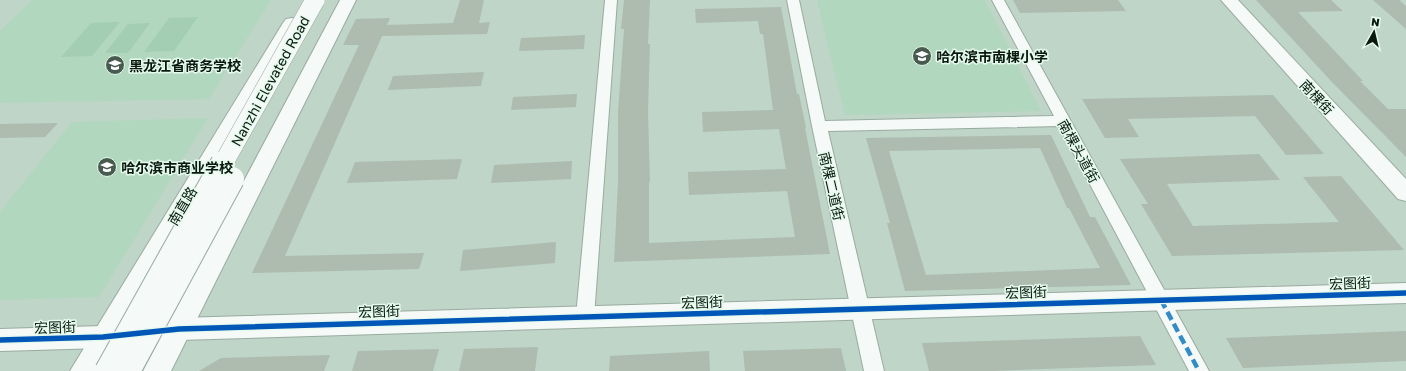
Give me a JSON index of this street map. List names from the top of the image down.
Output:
{
  "streets": {
    "main road": [
      "Nanzhi Elevated Road",
      "南棵街",
      "南直路",
      "宏图街"
    ],
    "street": ["南棵头道街", "南棵二道街"]
  },
  "crossings": [
    ["南棵头道街", "宏图街"],
    ["南棵二道街", "宏图街"],
    ["南直路", "宏图街"]
  ],
  "places": {
    "school or university": ["哈尔滨市南棵小学", "黑龙江省商务学校", "哈尔滨市商业学校"]
  },
  "north": "top"
}
